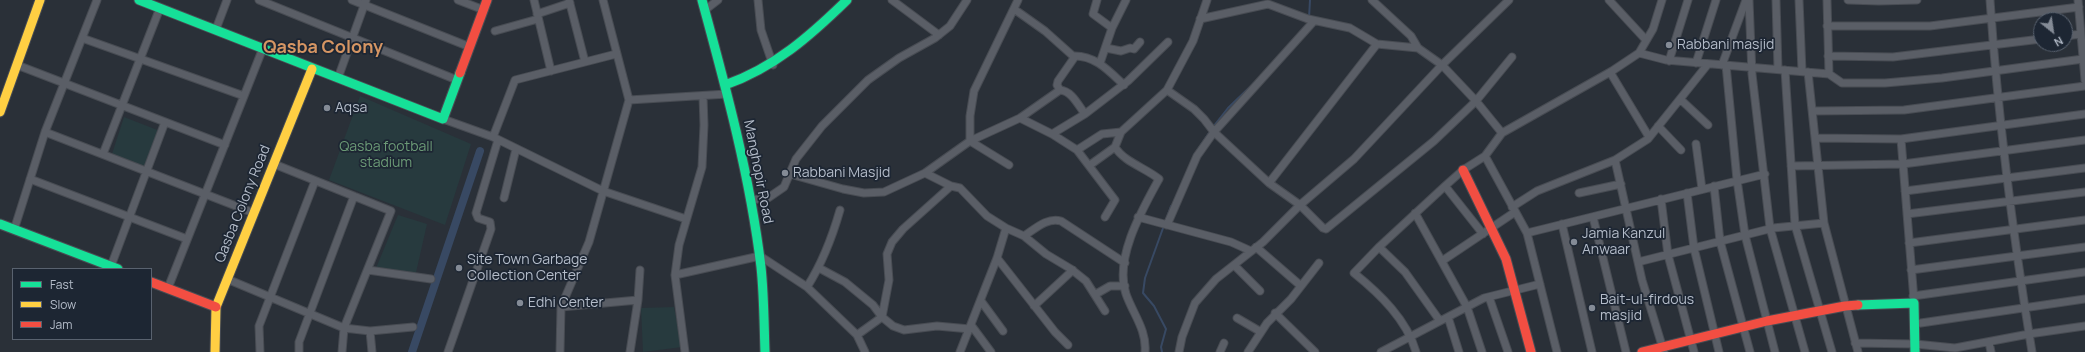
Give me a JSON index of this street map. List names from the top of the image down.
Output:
{
  "streets": {
    "street": ["Manghopir Road", "Qasba Colony Road"]
  },
  "districts": ["Qasba Colony"],
  "parks": ["Qasba football stadium"],
  "places": [
    "Rabbani masjid",
    "Aqsa",
    "Rabbani Masjid",
    "Jamia Kanzul Anwaar",
    "Site Town Garbage Collection Center",
    "Edhi Center",
    "Bait-ul-firdous masjid"
  ],
  "legend": ["Fast", "Slow", "Jam"],
  "north": "bottom right"
}
